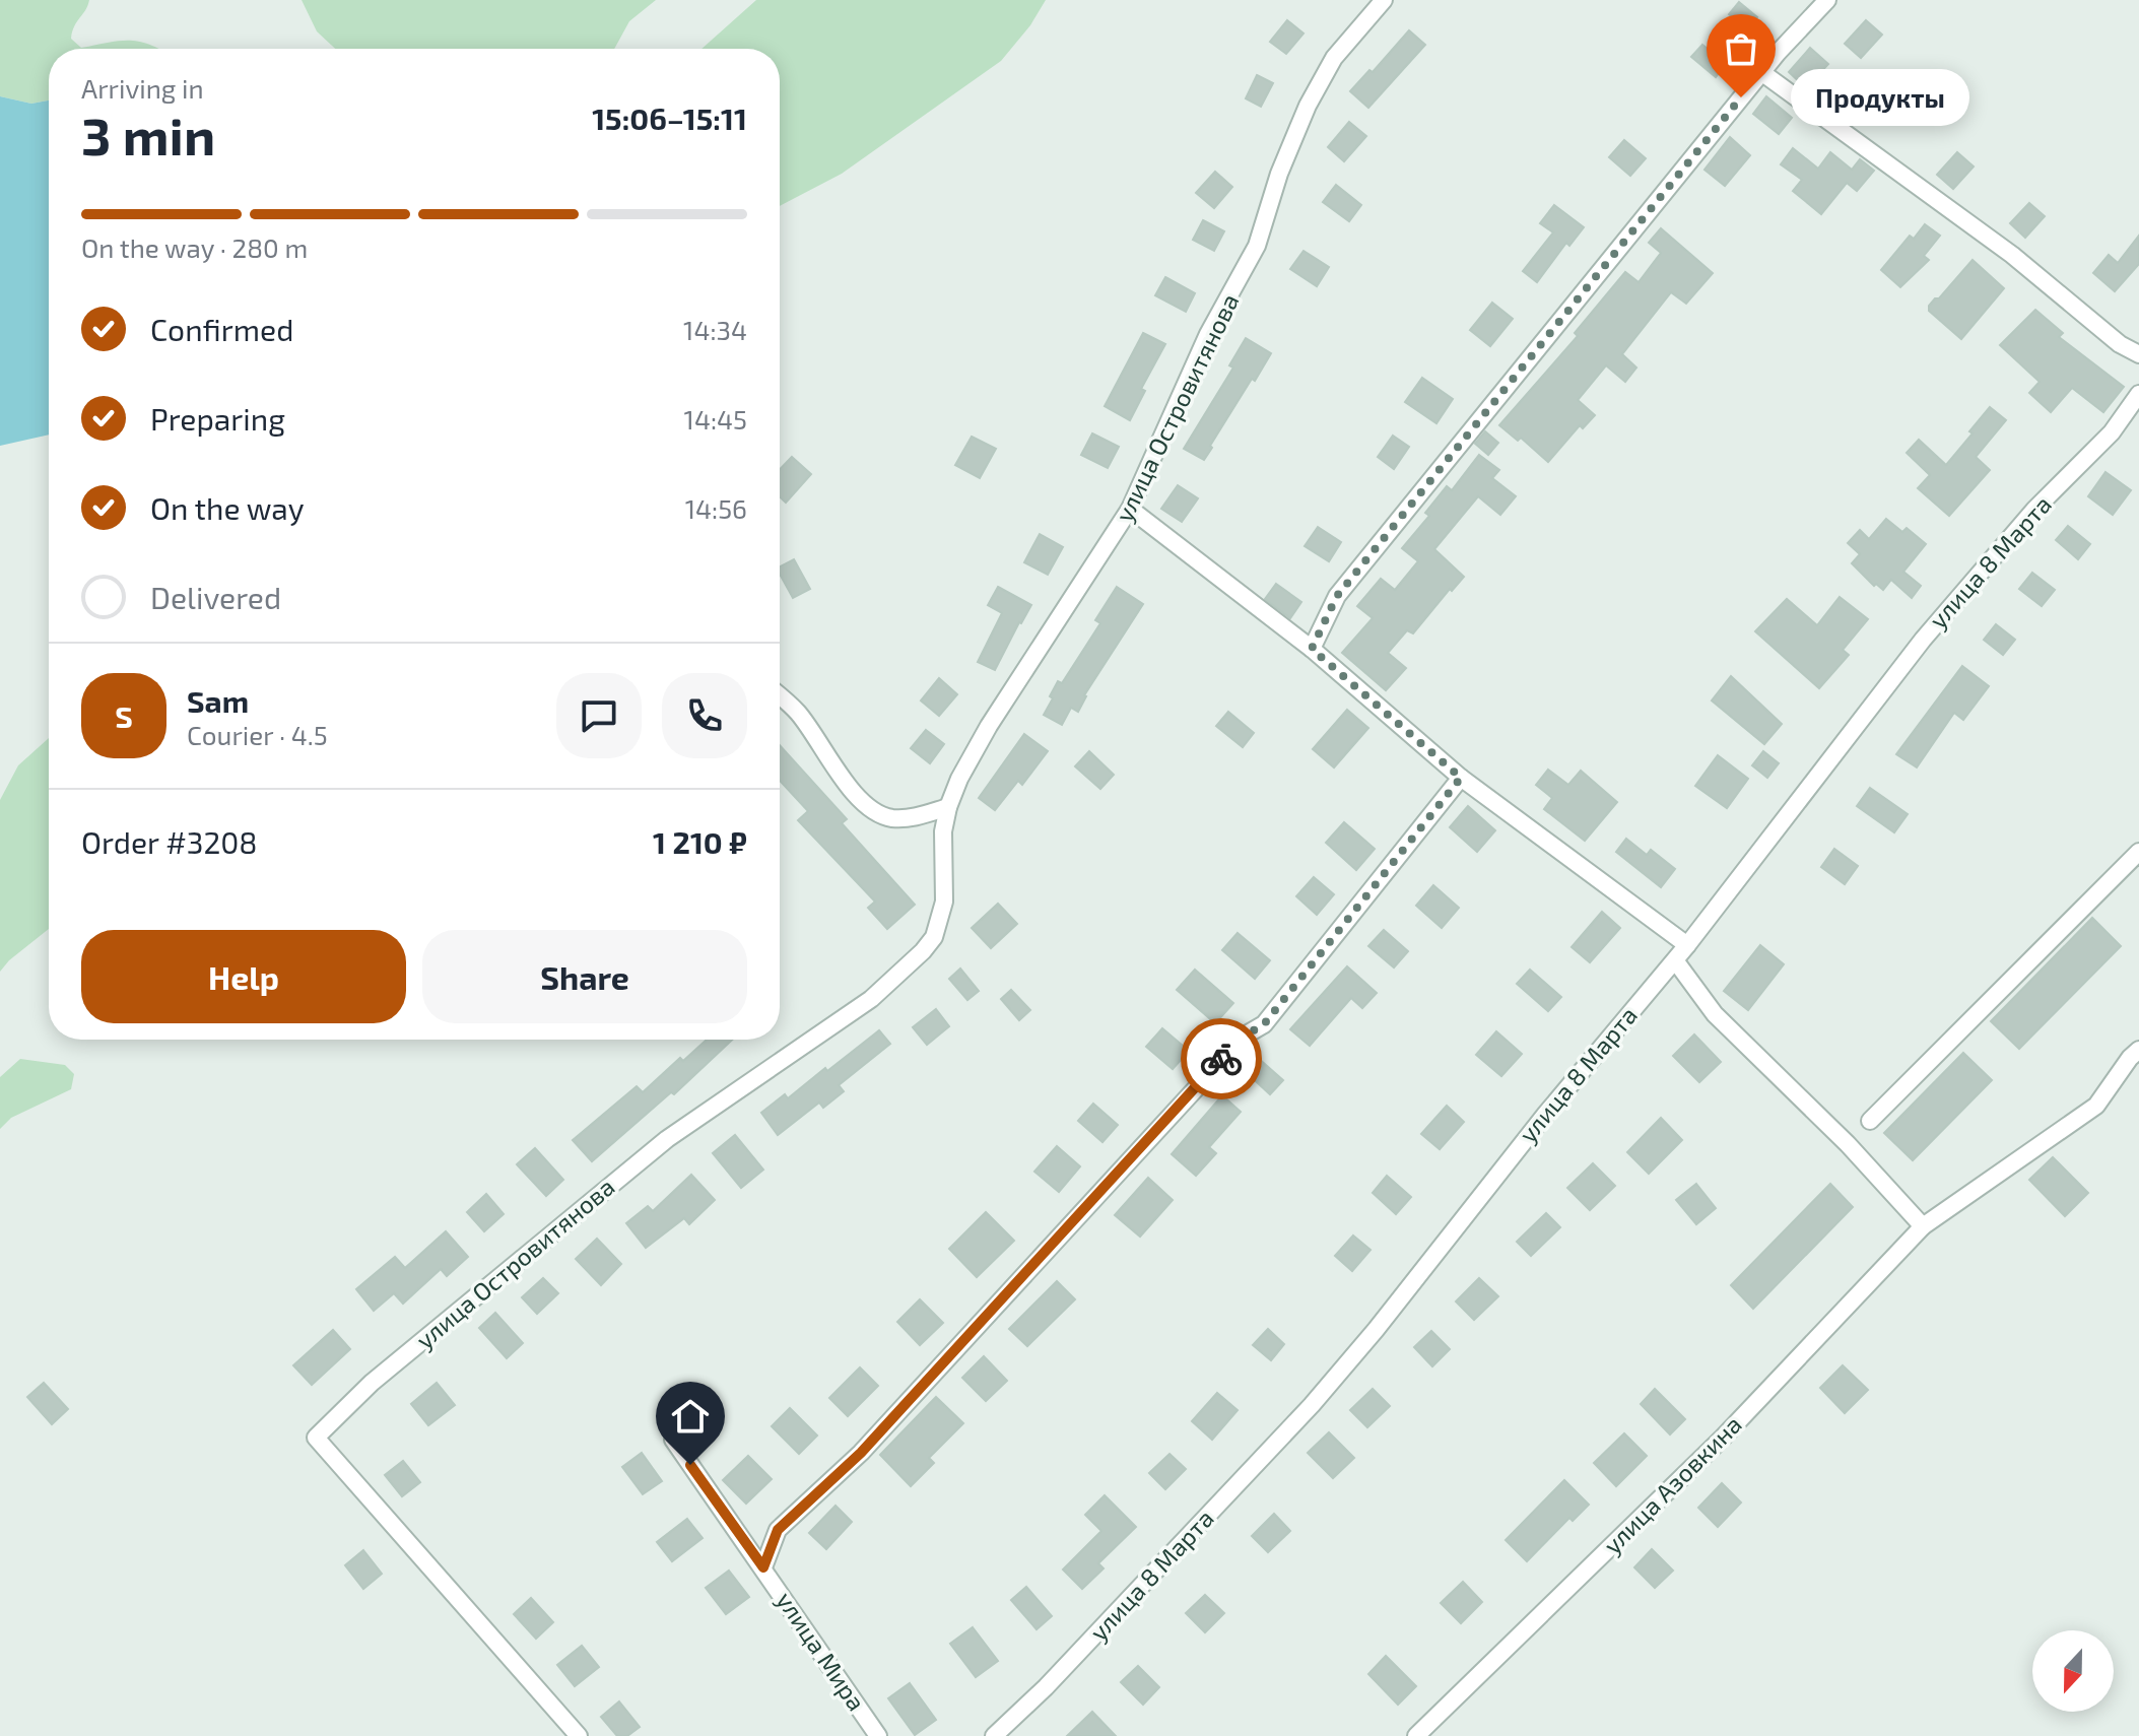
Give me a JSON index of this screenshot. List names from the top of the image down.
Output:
{
  "streets": {
    "street": [
      "улица Островитянова",
      "улица 8 Марта",
      "улица Азовкина",
      "улица Мира"
    ]
  },
  "places": ["Продукты"],
  "north": "bottom",
  "page": {
    "heading": ["3 min", "Arriving in", "15:06–15:11"],
    "panel": [
      "Sam",
      "Courier · 4.5",
      "Order #3208",
      "1 210 ₽"
    ],
    "bubble": "Продукты",
    "bar": "On the way · 280 m",
    "list": [
      ["Confirmed", "14:34"],
      ["Preparing", "14:45"],
      ["On the way", "14:56"],
      "Delivered"
    ],
    "round": "S",
    "buttons": ["Help", "Share"]
  }
}
